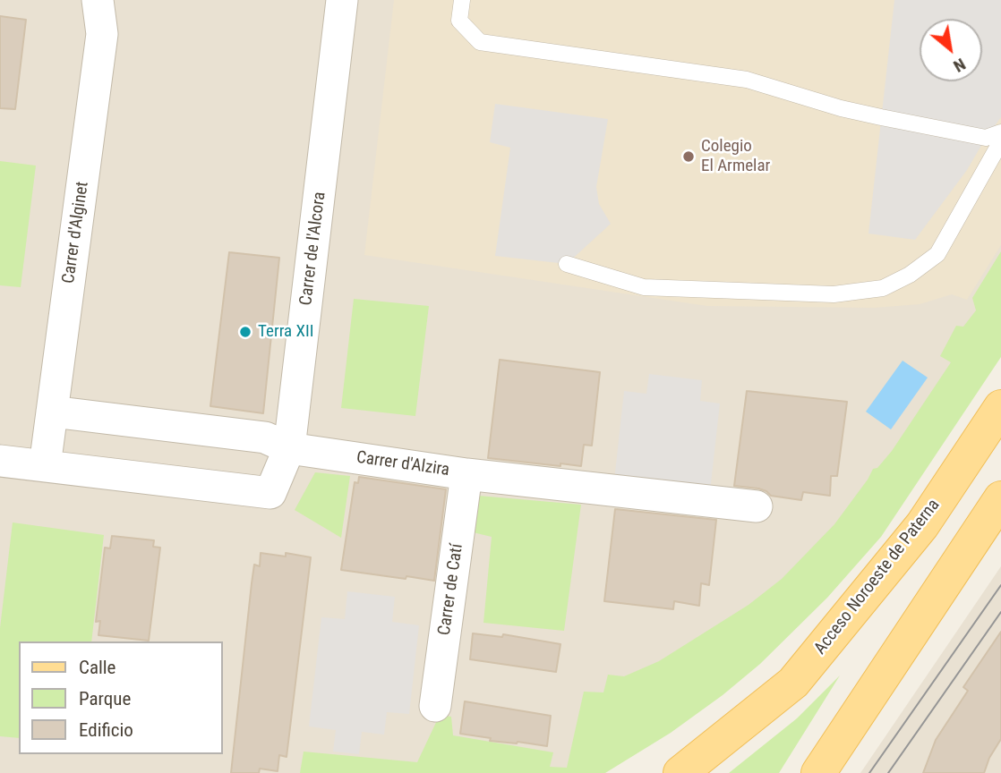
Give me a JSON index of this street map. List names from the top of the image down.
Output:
{
  "streets": {
    "main road": ["Acceso Noroeste de Paterna"],
    "street": [
      "Carrer d'Alginet",
      "Carrer de l'Alcora",
      "Carrer d'Alzira",
      "Carrer de Catí"
    ]
  },
  "crossings": [
    ["Carrer d'Alginet", "Carrer de l'Alcora"],
    ["Carrer d'Alginet", "Carrer d'Alzira"],
    ["Carrer de l'Alcora", "Carrer d'Alzira"],
    ["Carrer d'Alzira", "Carrer de Catí"]
  ],
  "places": ["Colegio El Armelar", "Terra XII"],
  "legend": ["Calle", "Parque", "Edificio"],
  "north": "bottom right"
}
